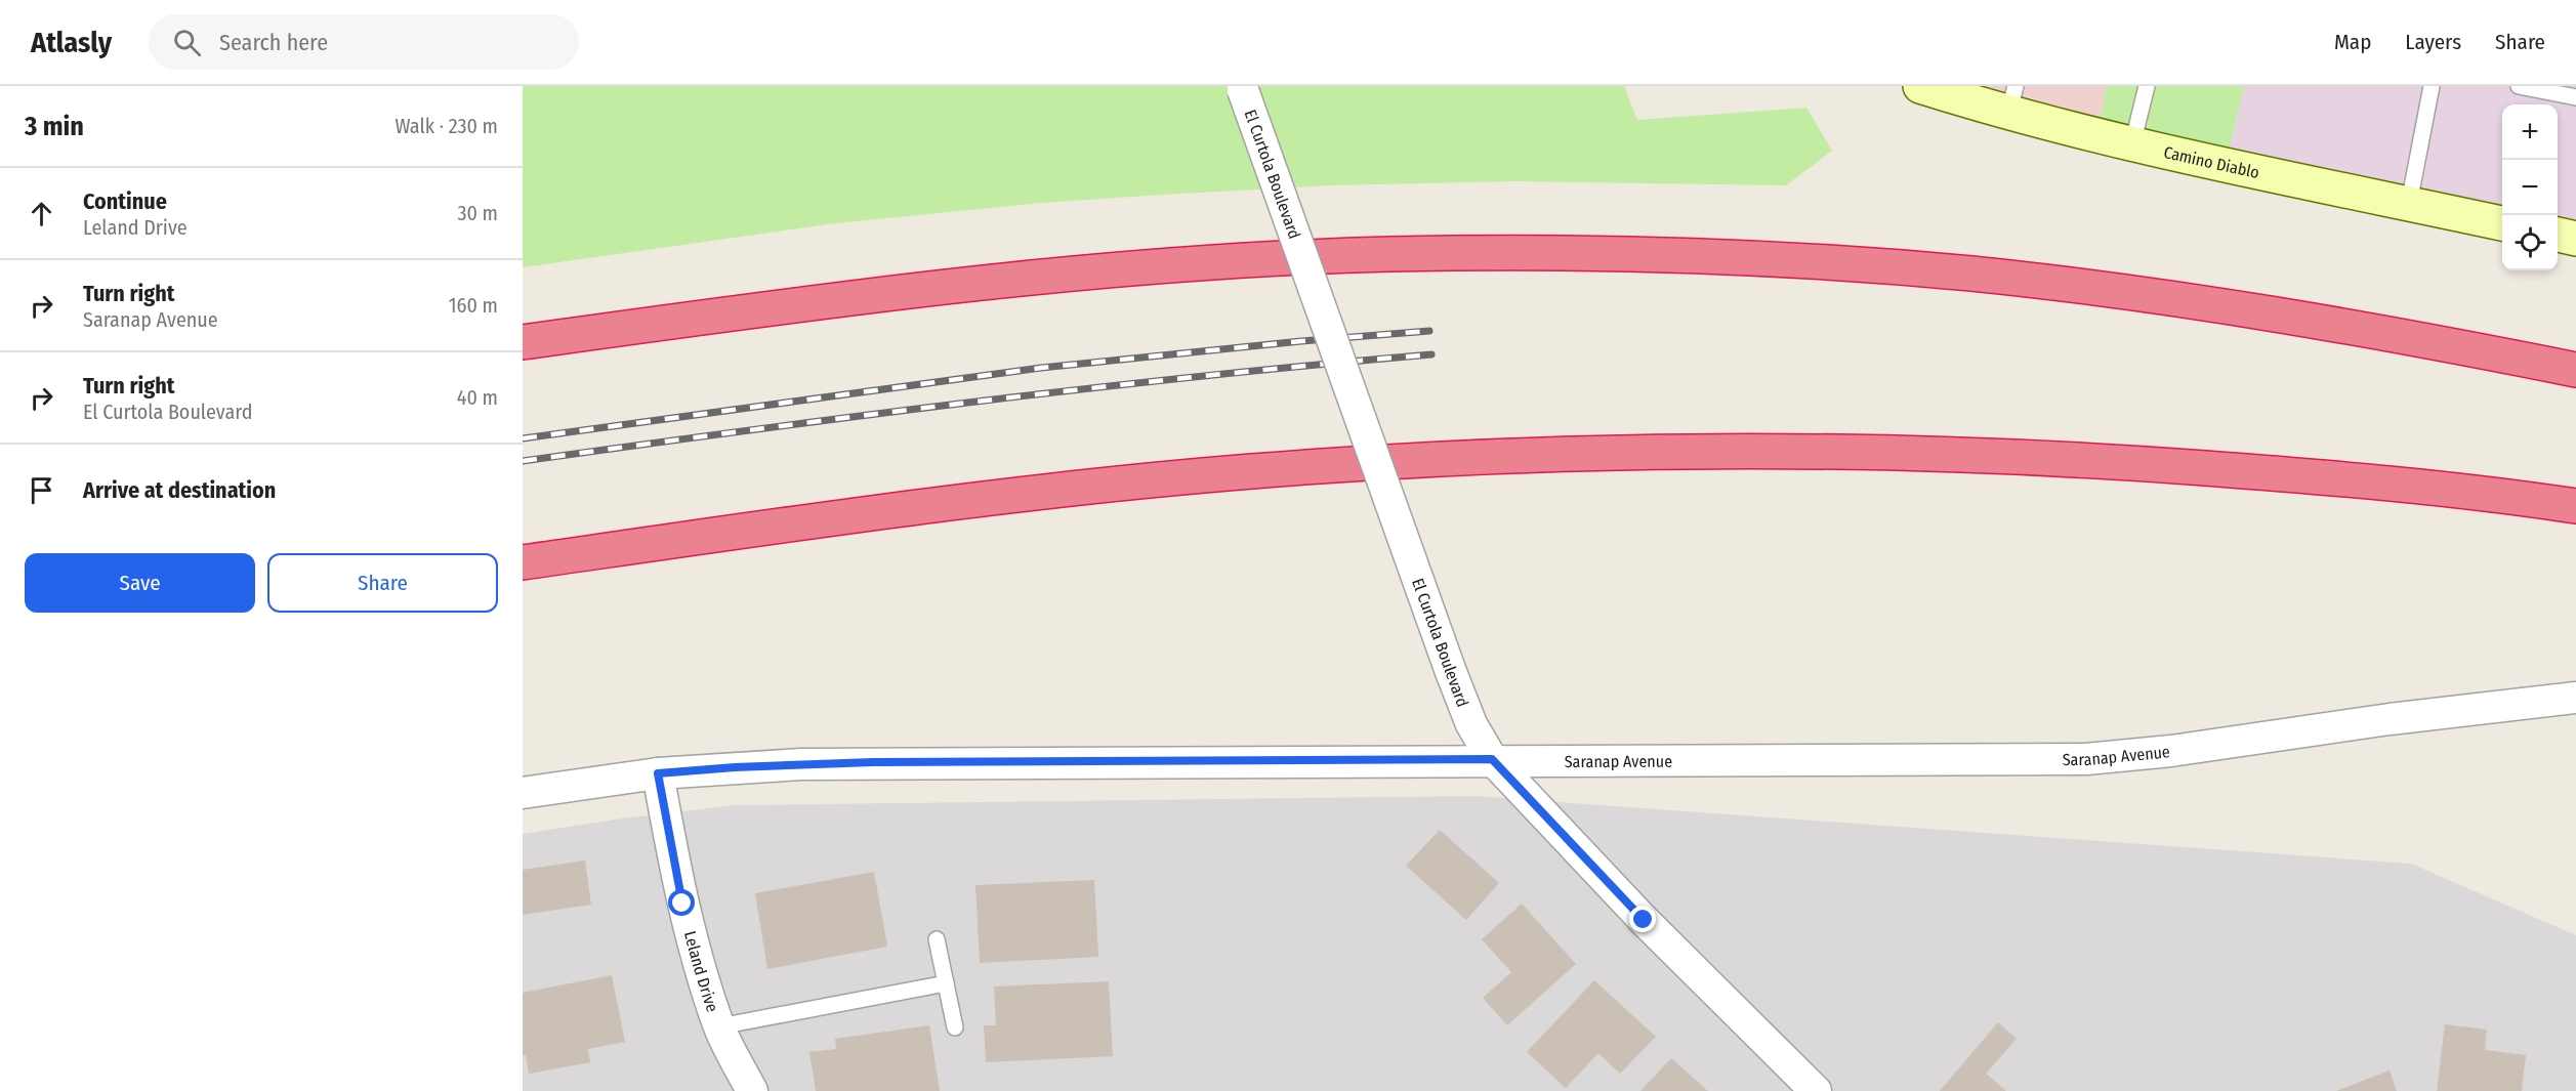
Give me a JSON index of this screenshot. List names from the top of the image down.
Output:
{
  "streets": {
    "street": [
      "Camino Diablo",
      "El Curtola Boulevard",
      "Saranap Avenue",
      "Leland Drive"
    ]
  },
  "crossings": [
    ["El Curtola Boulevard", "Saranap Avenue"],
    ["Saranap Avenue", "Leland Drive"]
  ],
  "page": {
    "header": "Atlasly",
    "search": "Search here",
    "nav": ["Map", "Layers", "Share"],
    "heading": ["3 min", "Walk · 230 m"],
    "map_buttons": ["+", "−"],
    "list": [
      ["Continue", "Leland Drive", "30 m"],
      ["Turn right", "Saranap Avenue", "160 m"],
      ["Turn right", "El Curtola Boulevard", "40 m"],
      "Arrive at destination"
    ],
    "buttons": ["Save", "Share"]
  }
}
